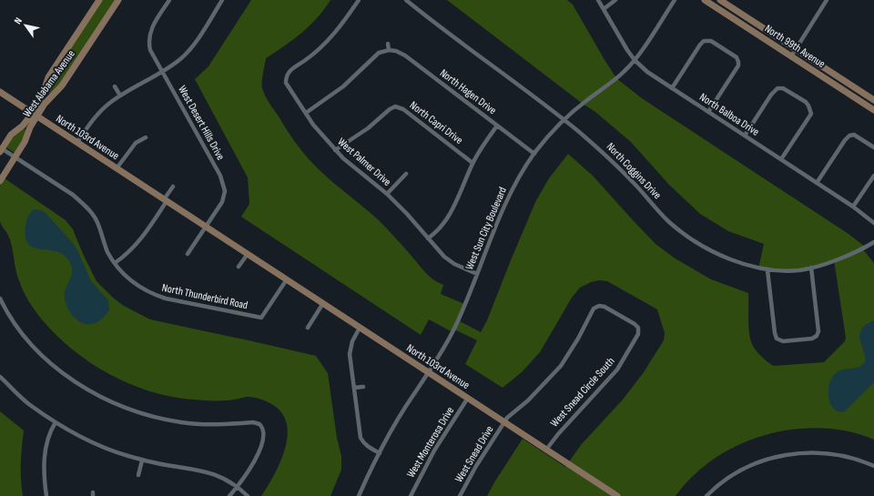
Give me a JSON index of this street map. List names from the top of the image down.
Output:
{
  "streets": {
    "street": [
      "North 99th Avenue",
      "West Alabama Avenue",
      "North Hagen Drive",
      "North Balboa Drive",
      "West Desert Hills Drive",
      "North Capri Drive",
      "North 103rd Avenue",
      "West Palmer Drive",
      "North Coggins Drive",
      "West Sun City Boulevard",
      "North Thunderbird Road",
      "West Snead Circle South",
      "West Monterosa Drive",
      "West Snead Drive"
    ]
  },
  "crossings": [
    ["West Alabama Avenue", "North 103rd Avenue"],
    ["West Alabama Avenue", "North Thunderbird Road"],
    ["North Hagen Drive", "West Sun City Boulevard"],
    ["North Balboa Drive", "West Sun City Boulevard"],
    ["West Desert Hills Drive", "North 103rd Avenue"],
    ["North Capri Drive", "West Palmer Drive"],
    ["North 103rd Avenue", "West Sun City Boulevard"],
    ["North 103rd Avenue", "North Thunderbird Road"],
    ["North 103rd Avenue", "West Snead Circle South"],
    ["North 103rd Avenue", "West Monterosa Drive"],
    ["North 103rd Avenue", "West Snead Drive"],
    ["West Palmer Drive", "West Sun City Boulevard"],
    ["North Coggins Drive", "West Sun City Boulevard"],
    ["West Snead Circle South", "West Snead Drive"]
  ],
  "north": "top left"
}
